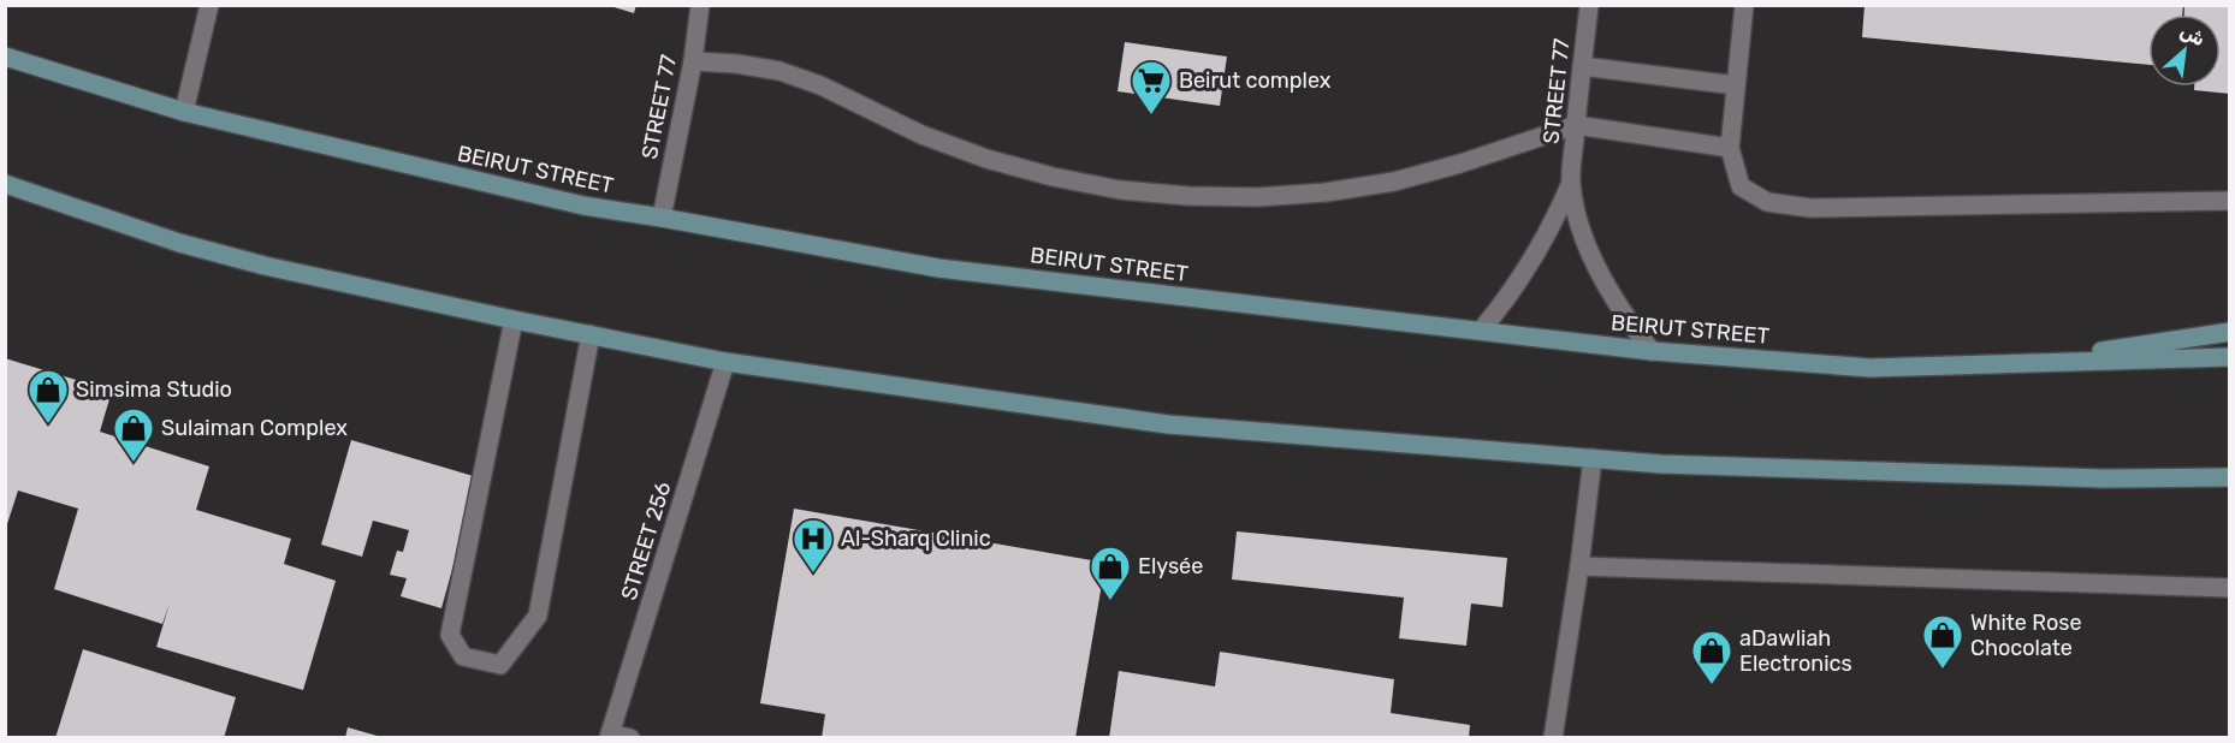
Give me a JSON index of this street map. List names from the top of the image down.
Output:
{
  "streets": {
    "main road": ["BEIRUT STREET"],
    "street": ["STREET 77", "STREET 256"]
  },
  "crossings": [
    ["STREET 77", "BEIRUT STREET"]
  ],
  "places": {
    "supermarket": ["Beirut complex"],
    "shop": [
      "Simsima Studio",
      "Sulaiman Complex",
      "Elysée",
      "White Rose Chocolate",
      "aDawliah Electronics"
    ],
    "hospital": ["Al-Sharq Clinic"]
  },
  "north": "top right"
}
